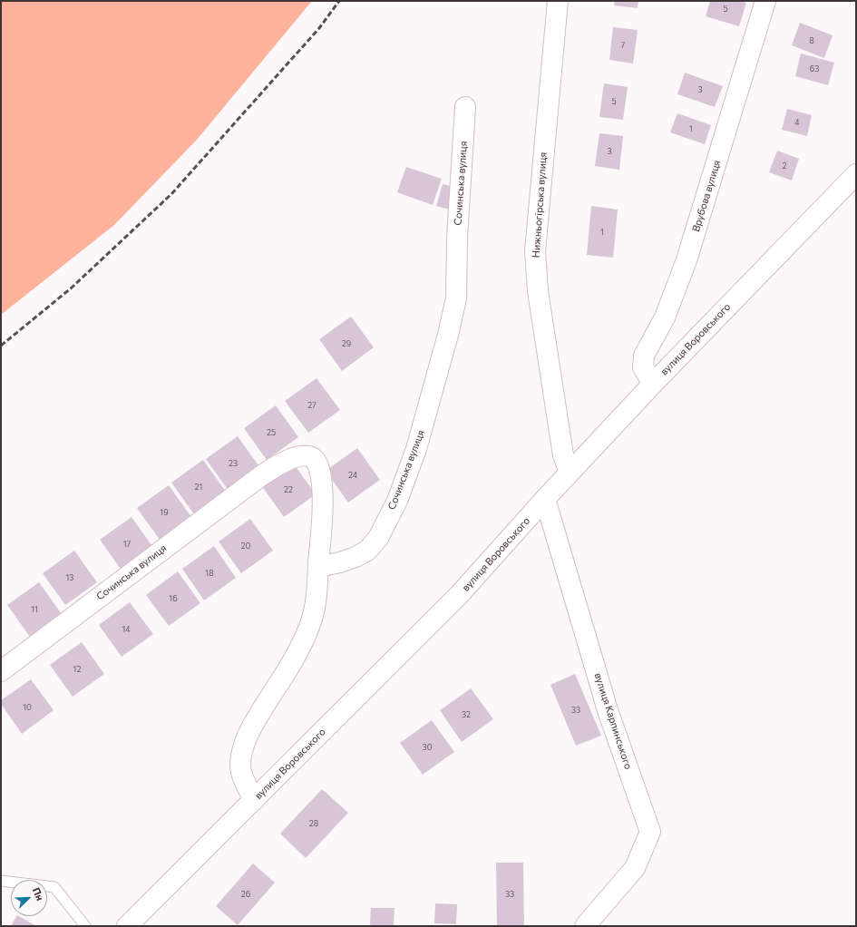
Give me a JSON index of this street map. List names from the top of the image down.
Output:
{
  "streets": {
    "street": [
      "Сочинська вулиця",
      "Врубова вулиця",
      "Нижньогірська вулиця",
      "вулиця Воровського",
      "вулиця Карпинського"
    ]
  },
  "crossings": [
    ["Врубова вулиця", "вулиця Воровського"],
    ["Нижньогірська вулиця", "вулиця Воровського"],
    ["вулиця Воровського", "вулиця Карпинського"]
  ],
  "house_numbers": [
    "5",
    "8",
    "7",
    "63",
    "3",
    "5",
    "4",
    "1",
    "3",
    "2",
    "1",
    "29",
    "27",
    "25",
    "23",
    "24",
    "21",
    "22",
    "19",
    "17",
    "20",
    "18",
    "13",
    "16",
    "11",
    "14",
    "12",
    "10",
    "33",
    "32",
    "30",
    "28",
    "26",
    "33"
  ],
  "north": "top right"
}
